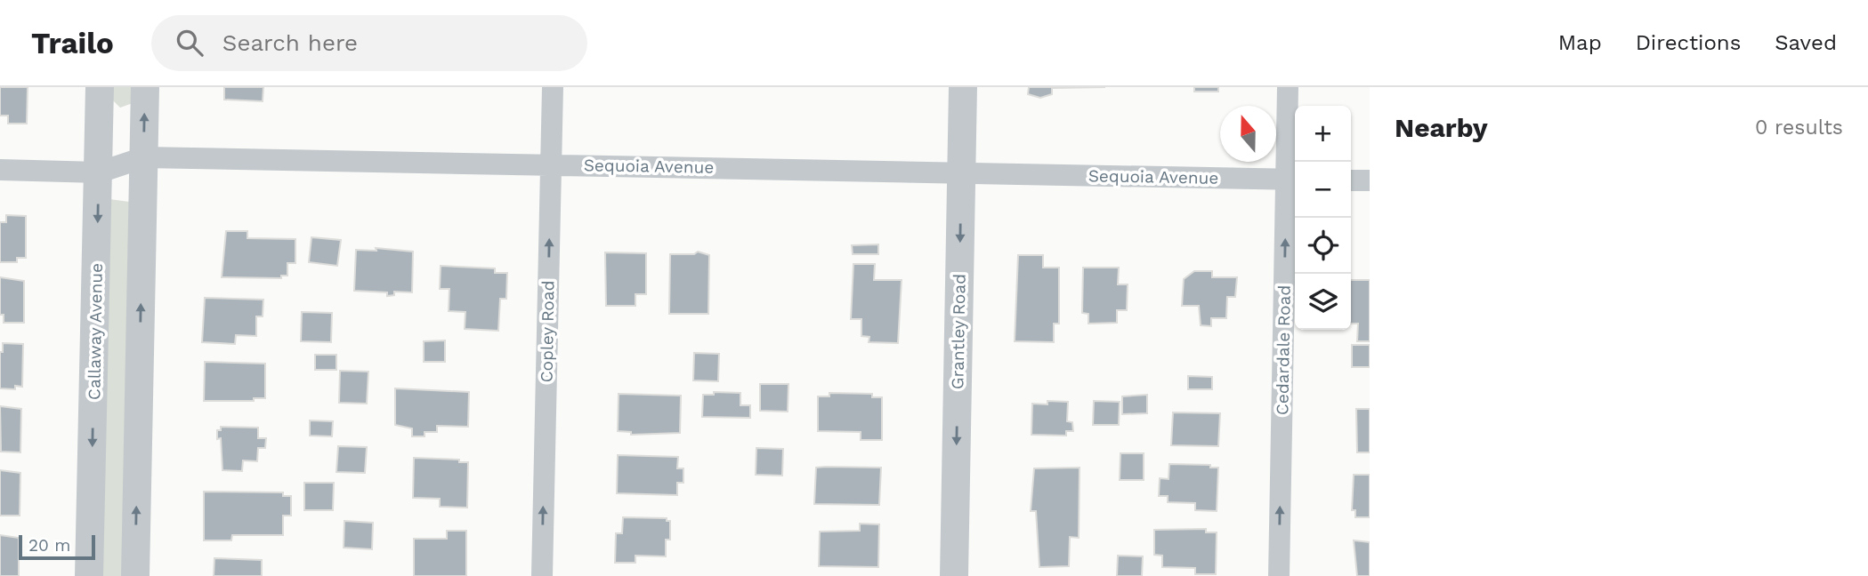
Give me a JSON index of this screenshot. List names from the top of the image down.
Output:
{
  "streets": {
    "street": [
      "Sequoia Avenue",
      "Callaway Avenue",
      "Copley Road",
      "Grantley Road",
      "Cedardale Road"
    ]
  },
  "crossings": [
    ["Sequoia Avenue", "Callaway Avenue"],
    ["Sequoia Avenue", "Copley Road"],
    ["Sequoia Avenue", "Grantley Road"],
    ["Sequoia Avenue", "Cedardale Road"]
  ],
  "one_way": ["Copley Road", "Grantley Road", "Cedardale Road"],
  "scale_bar": "20 m",
  "north": "top",
  "page": {
    "header": "Trailo",
    "search": "Search here",
    "nav": ["Map", "Directions", "Saved"],
    "heading": ["Nearby", "0 results"],
    "map_buttons": ["+", "−"],
    "scale": "20 m"
  }
}
